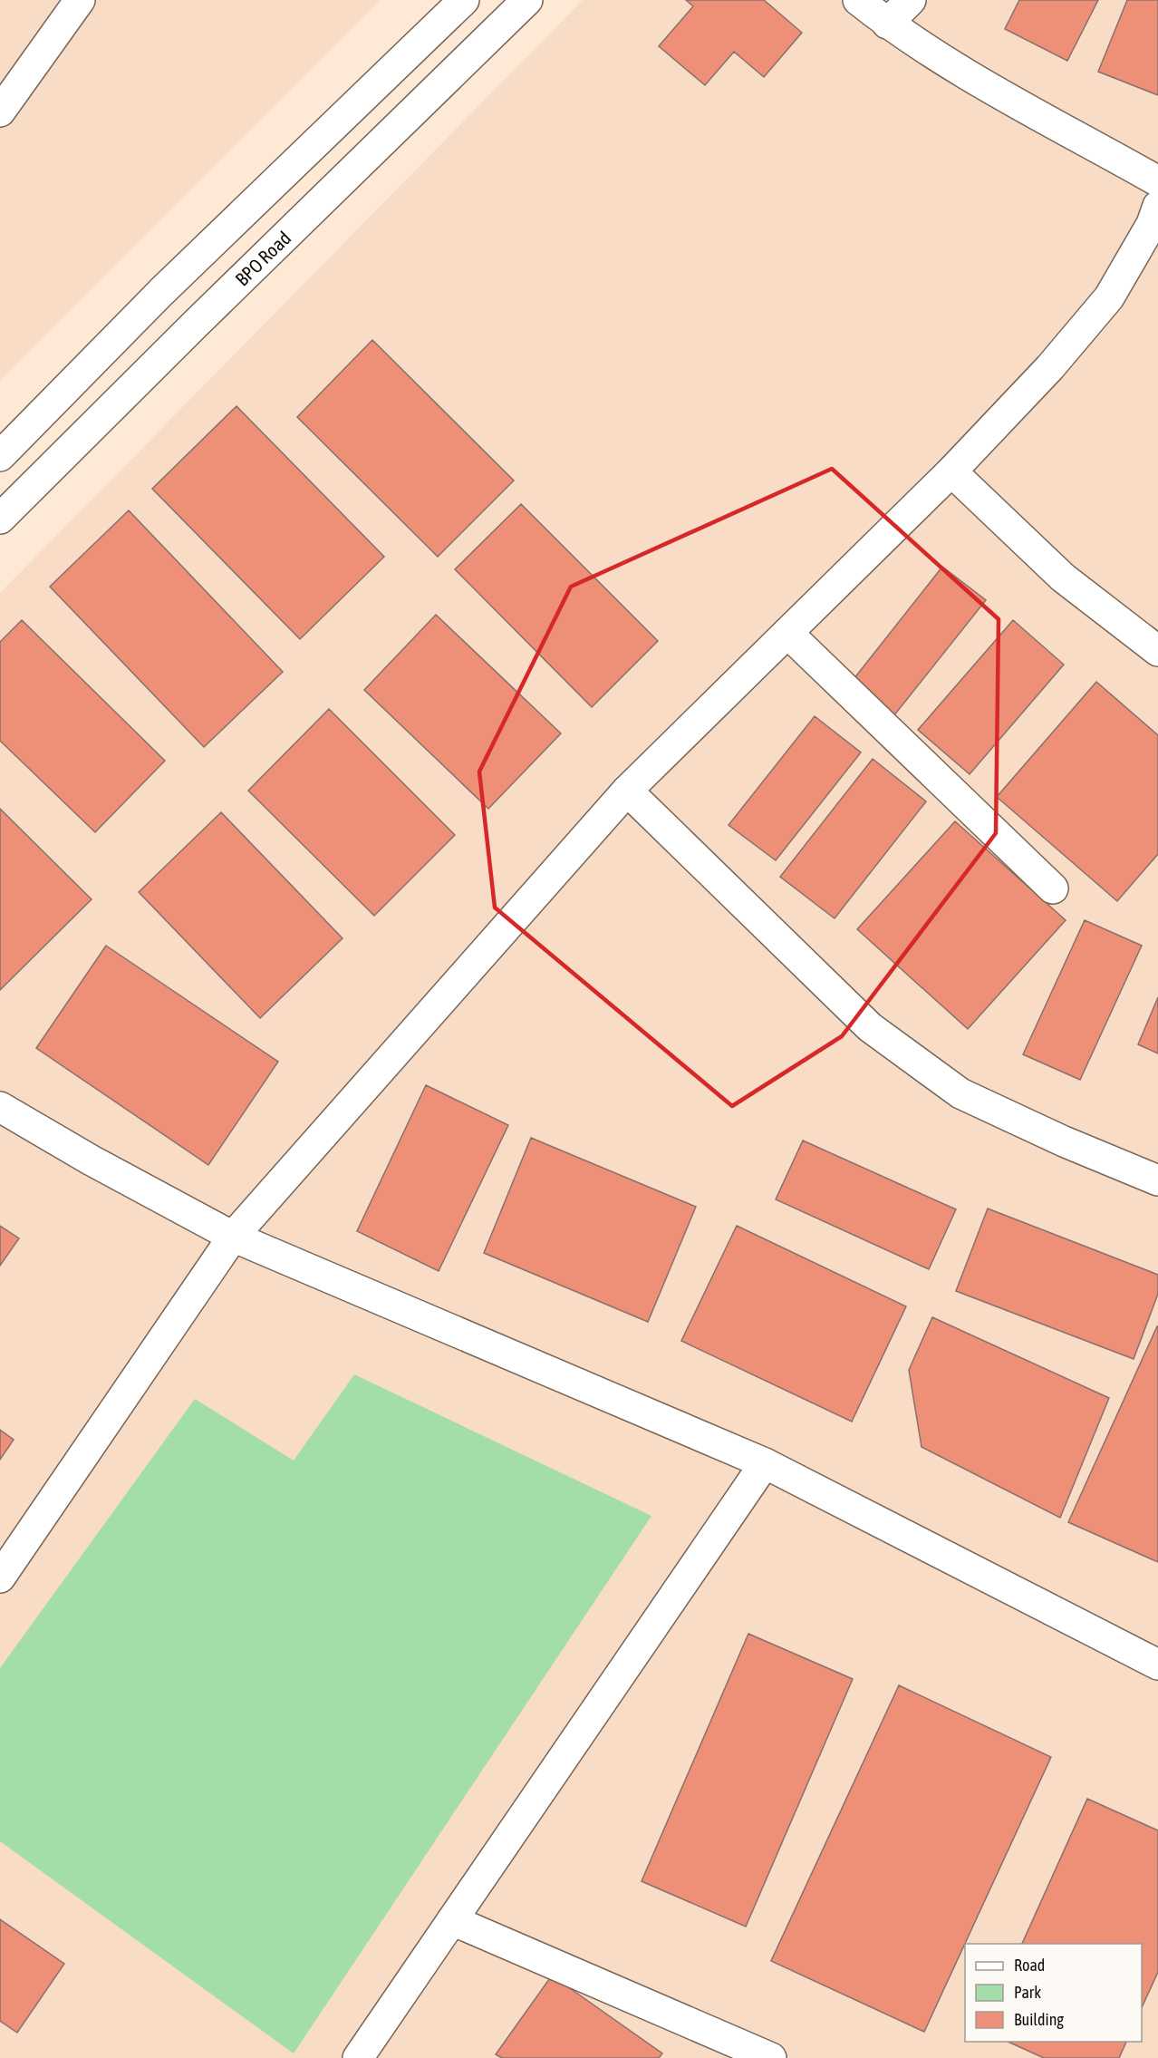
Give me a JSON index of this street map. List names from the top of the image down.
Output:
{
  "streets": {
    "street": ["BPO Road"]
  },
  "legend": ["Road", "Park", "Building"]
}
